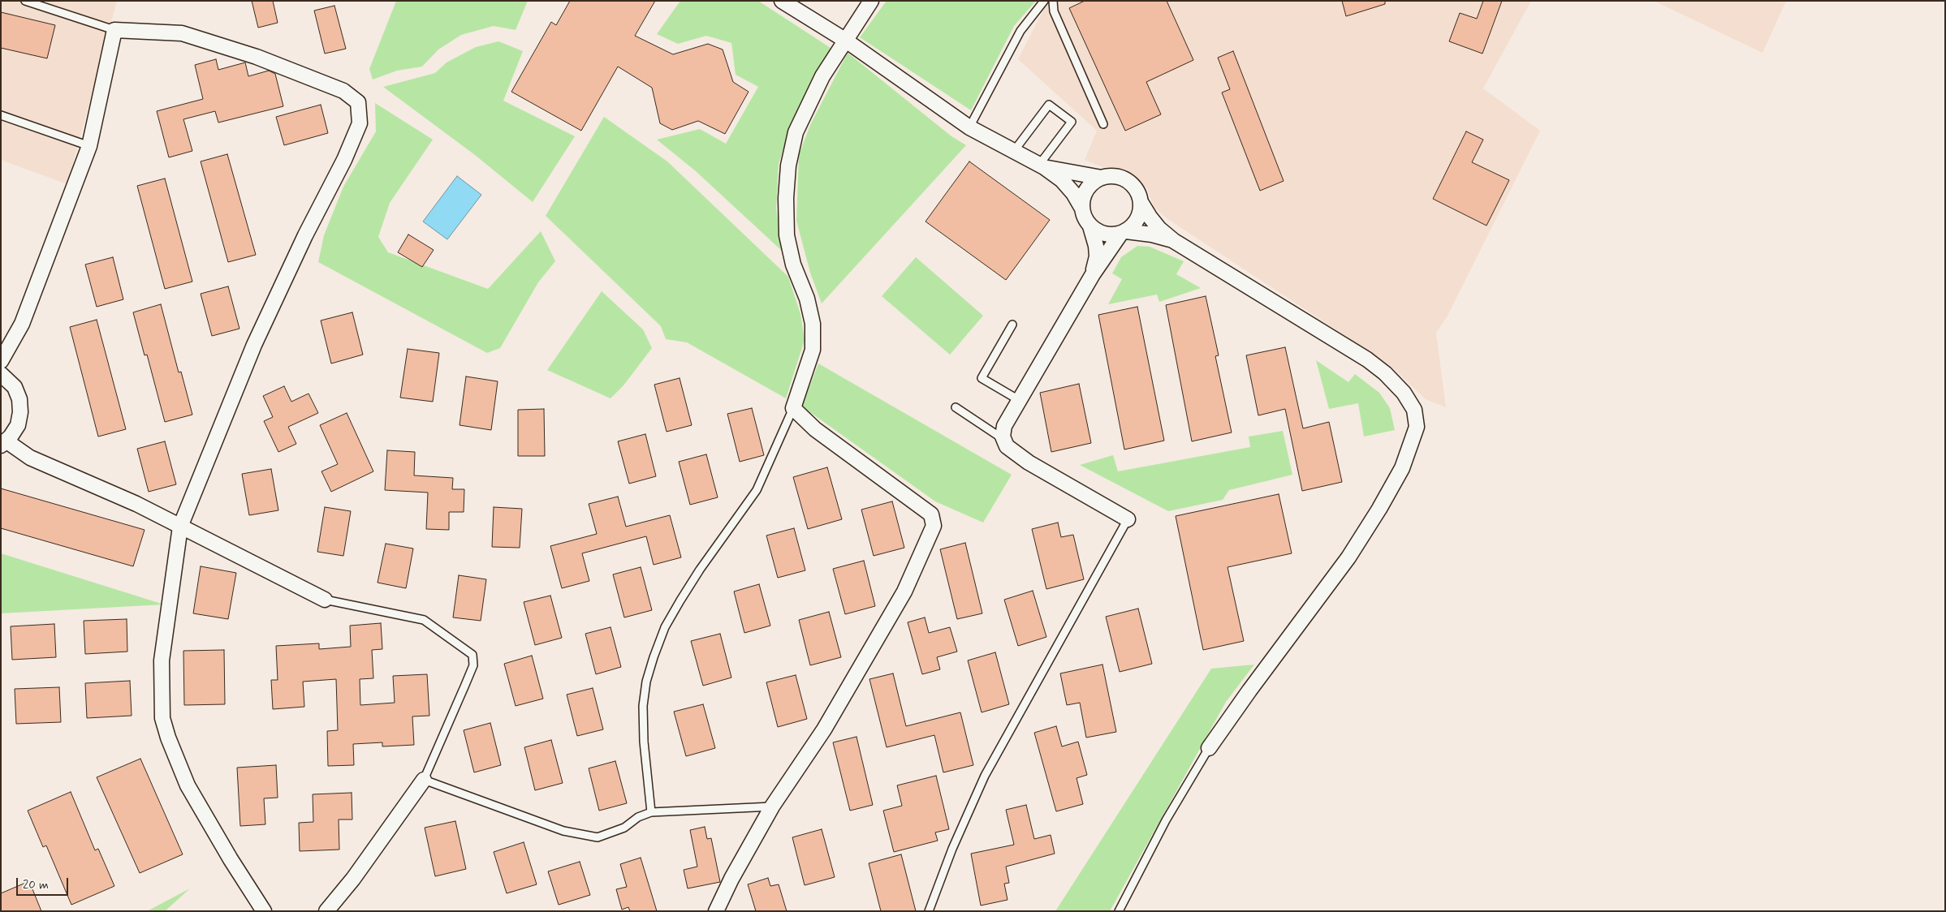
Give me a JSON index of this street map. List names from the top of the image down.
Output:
{
  "scale_bar": "20 m"
}
